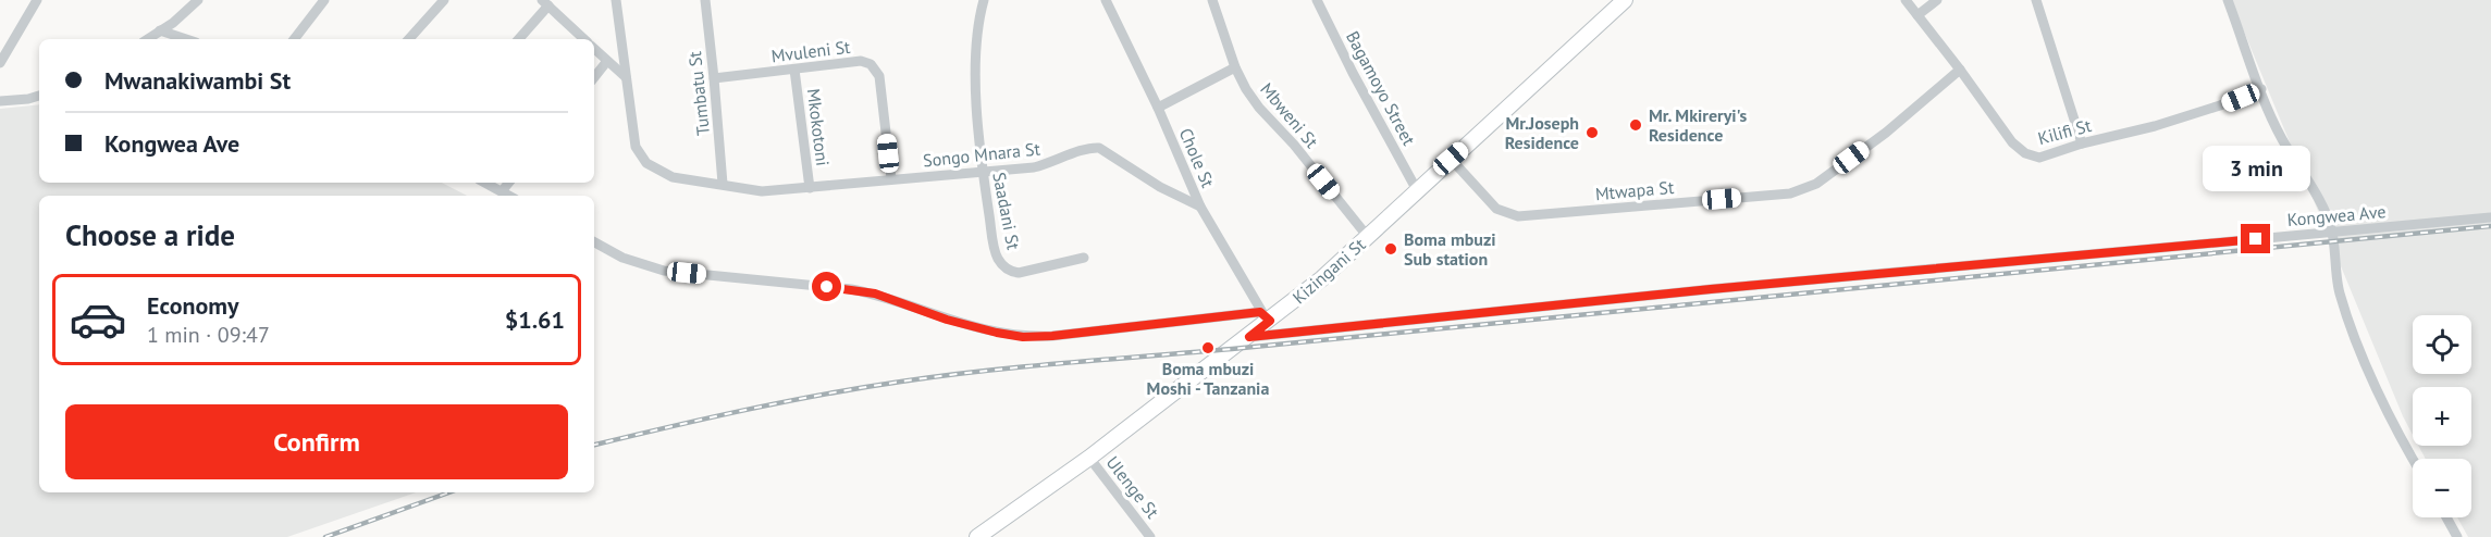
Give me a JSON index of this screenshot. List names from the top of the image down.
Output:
{
  "streets": {
    "street": [
      "Mvuleni St",
      "Bagamoyo Street",
      "Tumbatu St",
      "Mbweni St",
      "Mkokotoni",
      "Kilifi St",
      "Songo Mnara St",
      "Chole St",
      "Mtwapa St",
      "Saadani St",
      "Kongwea Ave",
      "Kizingani St",
      "Ulenge St"
    ]
  },
  "crossings": [
    ["Mvuleni St", "Tumbatu St"],
    ["Mvuleni St", "Mkokotoni"],
    ["Mvuleni St", "Songo Mnara St"],
    ["Bagamoyo Street", "Kizingani St"],
    ["Tumbatu St", "Songo Mnara St"],
    ["Mbweni St", "Kizingani St"],
    ["Mkokotoni", "Songo Mnara St"],
    ["Kilifi St", "Mtwapa St"],
    ["Songo Mnara St", "Chole St"],
    ["Songo Mnara St", "Saadani St"],
    ["Chole St", "Kizingani St"],
    ["Mtwapa St", "Kizingani St"],
    ["Kongwea Ave", "Kizingani St"],
    ["Kizingani St", "Ulenge St"]
  ],
  "places": [
    "Mr. Mkireryi's Residence",
    "Mr.Joseph Residence",
    "Boma mbuzi Sub station",
    "Boma mbuzi Moshi - Tanzania"
  ],
  "page": {
    "banner": ["Mwanakiwambi St", "Kongwea Ave"],
    "bubble": "3 min",
    "heading": "Choose a ride",
    "list": [
      {
        "name": "Economy",
        "note": "1 min · 09:47",
        "value": "$1.61"
      }
    ],
    "map_buttons": ["+", "−"],
    "buttons": "Confirm"
  }
}
